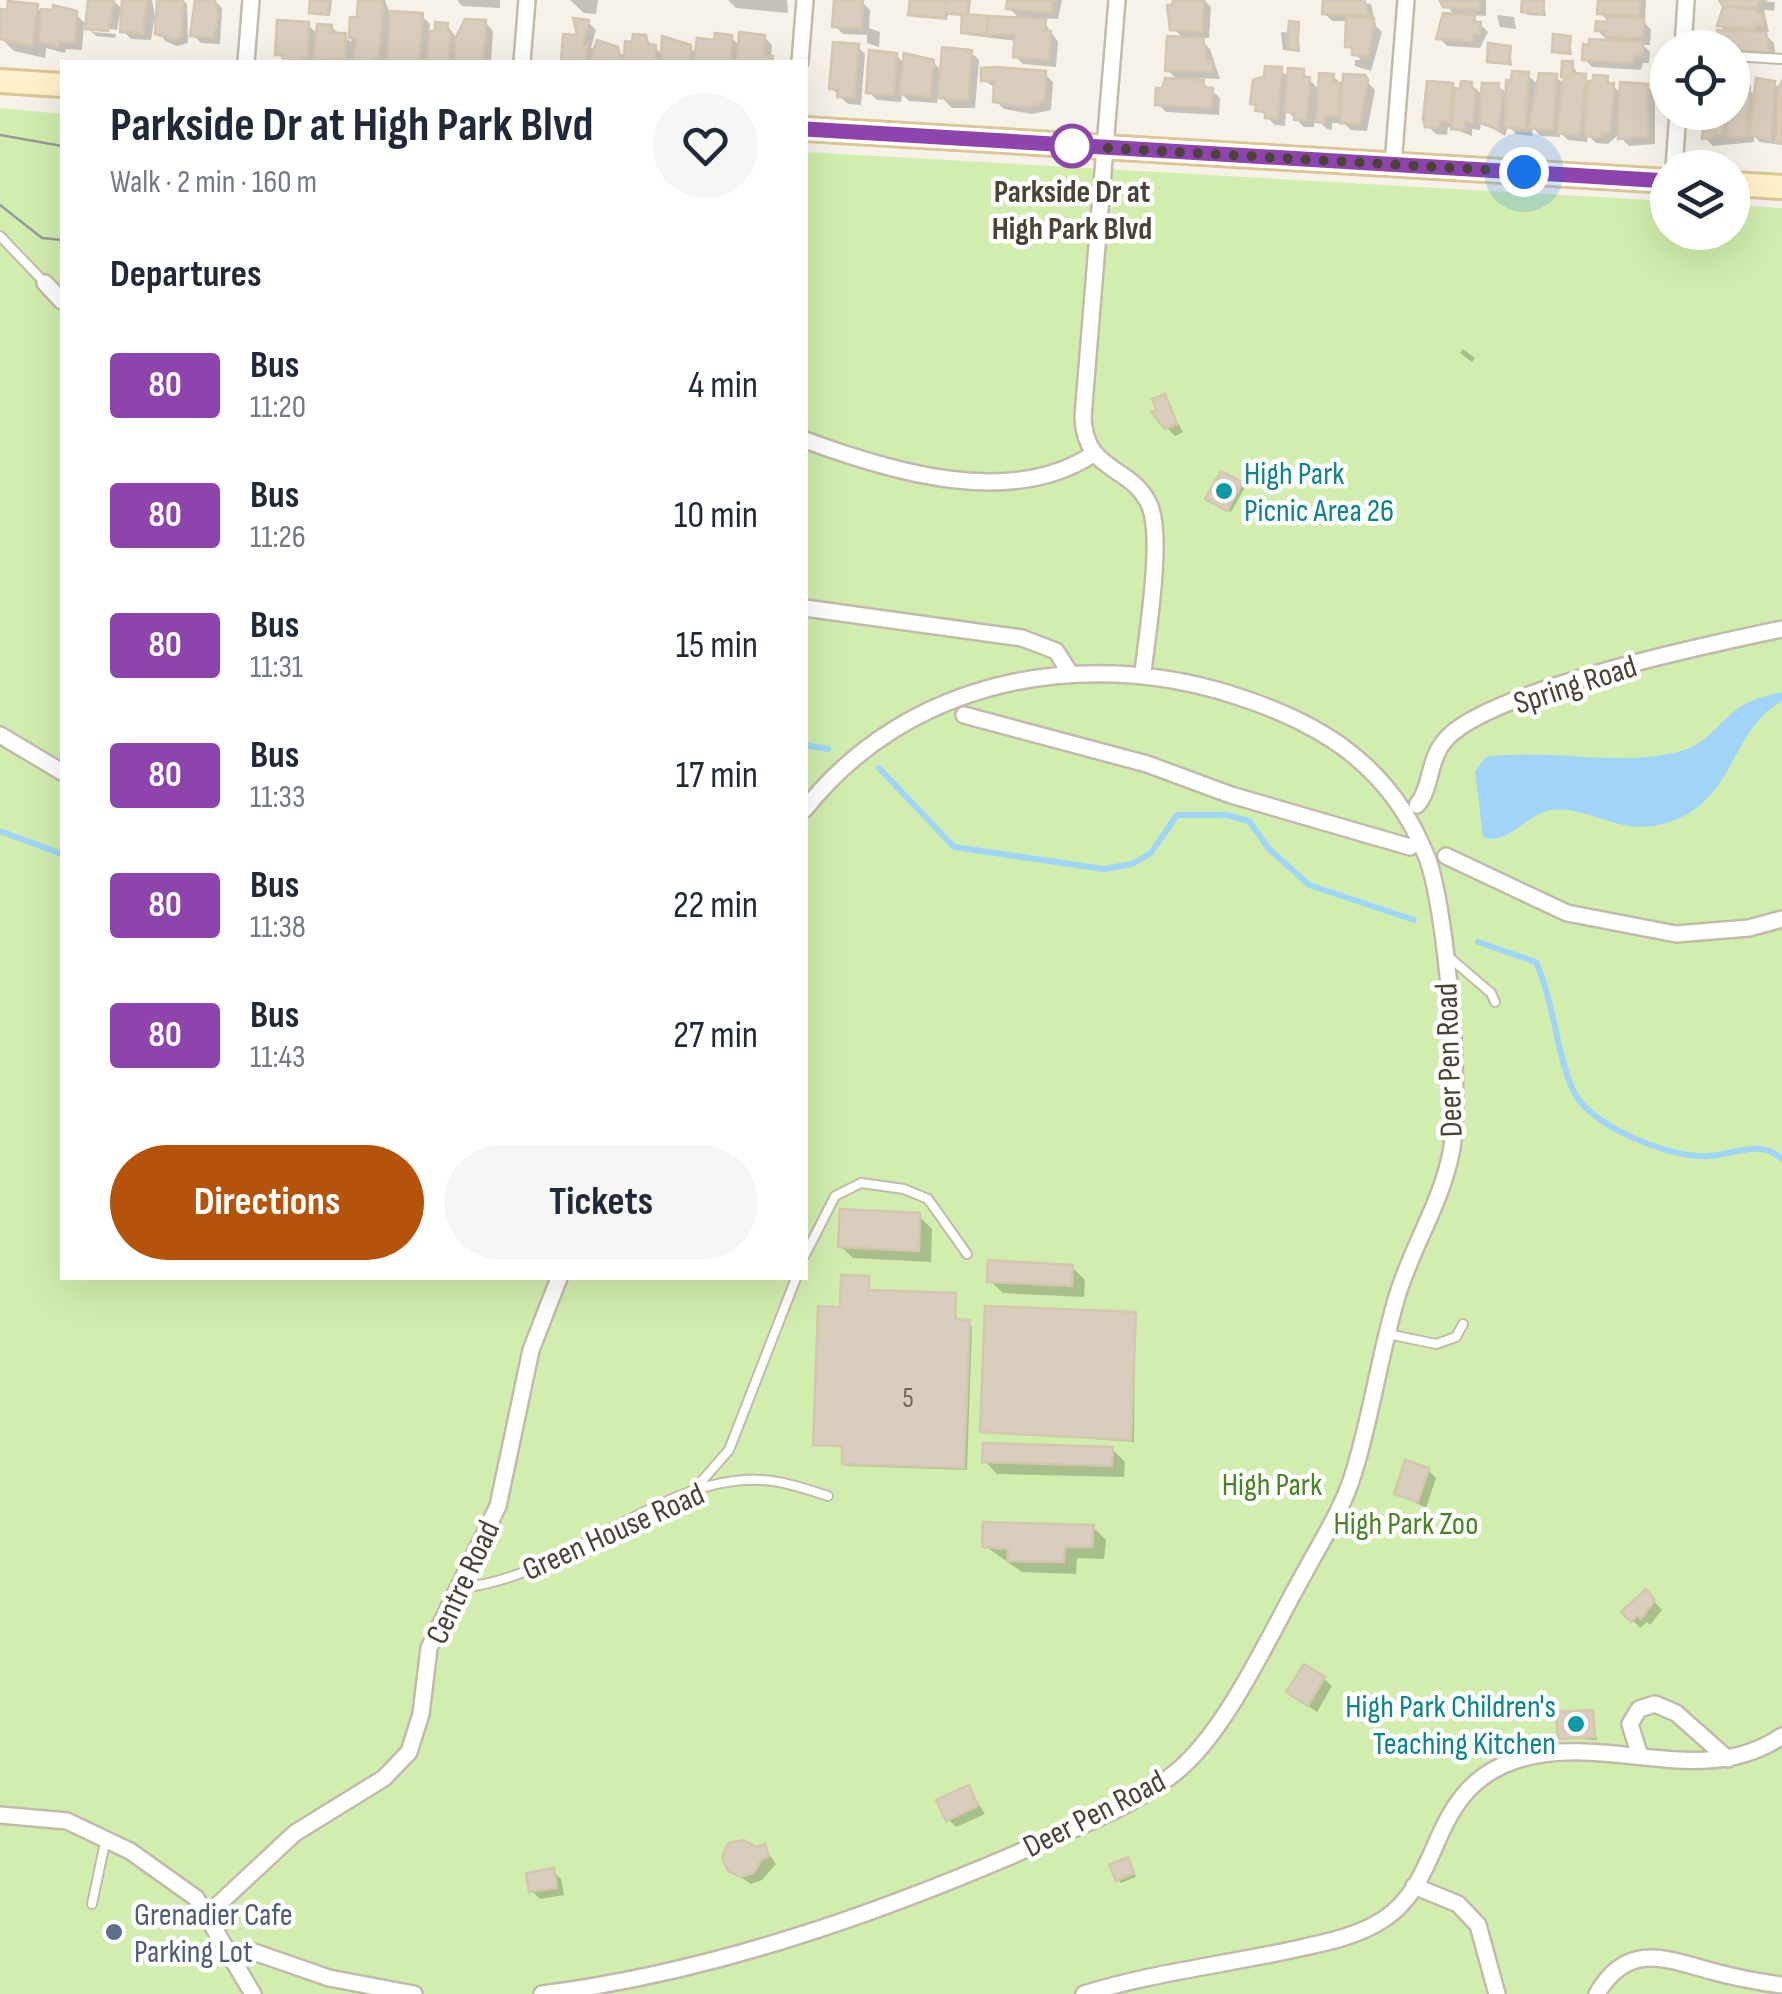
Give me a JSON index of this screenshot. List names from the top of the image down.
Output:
{
  "streets": {
    "street": ["Spring Road", "Deer Pen Road", "Centre Road"],
    "lane": ["Green House Road"]
  },
  "crossings": [
    ["Spring Road", "Deer Pen Road"],
    ["Green House Road", "Centre Road"]
  ],
  "parks": ["High Park", "High Park Zoo"],
  "places": [
    "Parkside Dr at High Park Blvd",
    "High Park Picnic Area 26",
    "High Park Children's Teaching Kitchen",
    "Grenadier Cafe Parking Lot"
  ],
  "lines": ["bus line 80"],
  "house_numbers": ["5"],
  "page": {
    "heading": [
      ["Parkside Dr at High Park Blvd", "Walk · 2 min · 160 m"],
      "Departures"
    ],
    "list": [
      {
        "mark": "80",
        "name": "Bus",
        "note": "11:20",
        "value": "4 min"
      },
      {
        "mark": "80",
        "name": "Bus",
        "note": "11:26",
        "value": "10 min"
      },
      {
        "mark": "80",
        "name": "Bus",
        "note": "11:31",
        "value": "15 min"
      },
      {
        "mark": "80",
        "name": "Bus",
        "note": "11:33",
        "value": "17 min"
      },
      {
        "mark": "80",
        "name": "Bus",
        "note": "11:38",
        "value": "22 min"
      },
      {
        "mark": "80",
        "name": "Bus",
        "note": "11:43",
        "value": "27 min"
      }
    ],
    "buttons": ["Directions", "Tickets"]
  }
}
